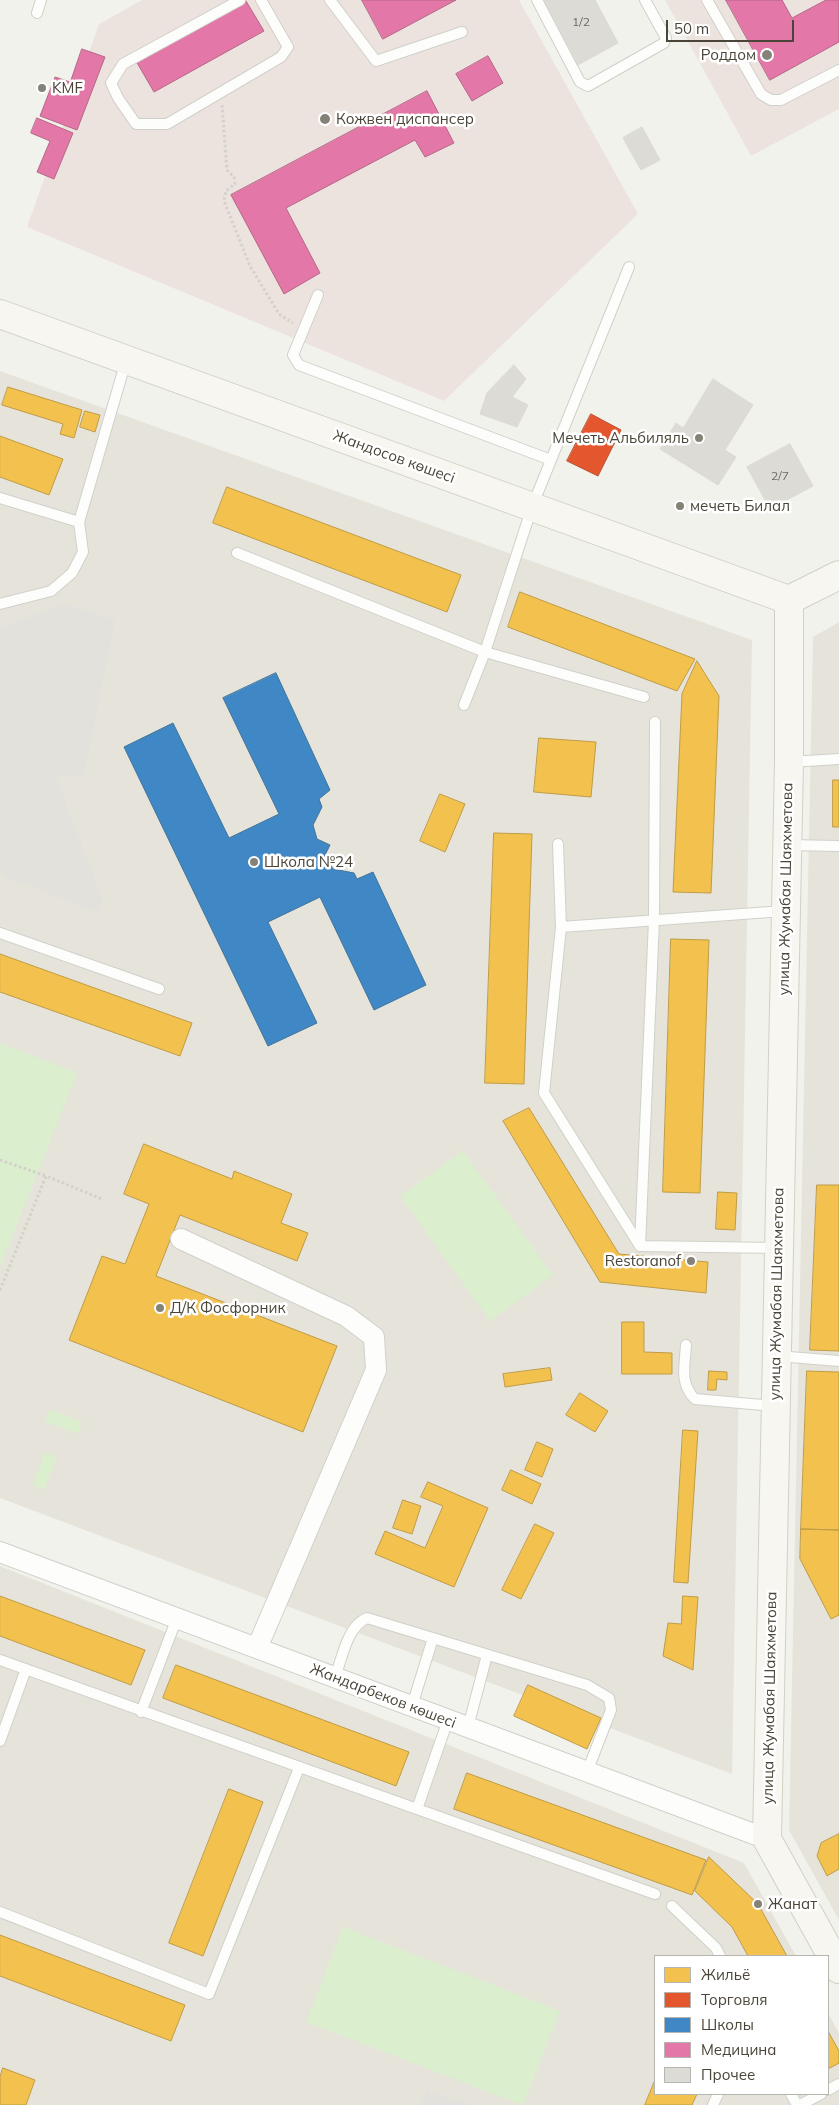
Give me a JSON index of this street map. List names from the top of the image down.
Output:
{
  "streets": {
    "street": ["Жандосов көшесі", "улица Жумабая Шаяхметова", "Жандарбеков көшесі"]
  },
  "crossings": [
    ["Жандосов көшесі", "улица Жумабая Шаяхметова"],
    ["улица Жумабая Шаяхметова", "Жандарбеков көшесі"]
  ],
  "places": [
    "Роддом",
    "KMF",
    "Кожвен диспансер",
    "Мечеть Альбиляль",
    "мечеть Билал",
    "Школа №24",
    "Restoranof",
    "Д/К Фосфорник",
    "Жанат"
  ],
  "house_numbers": ["1/2", "2/7"],
  "legend": [
    "Жильё",
    "Торговля",
    "Школы",
    "Медицина",
    "Прочее"
  ],
  "scale_bar": "50 m"
}
